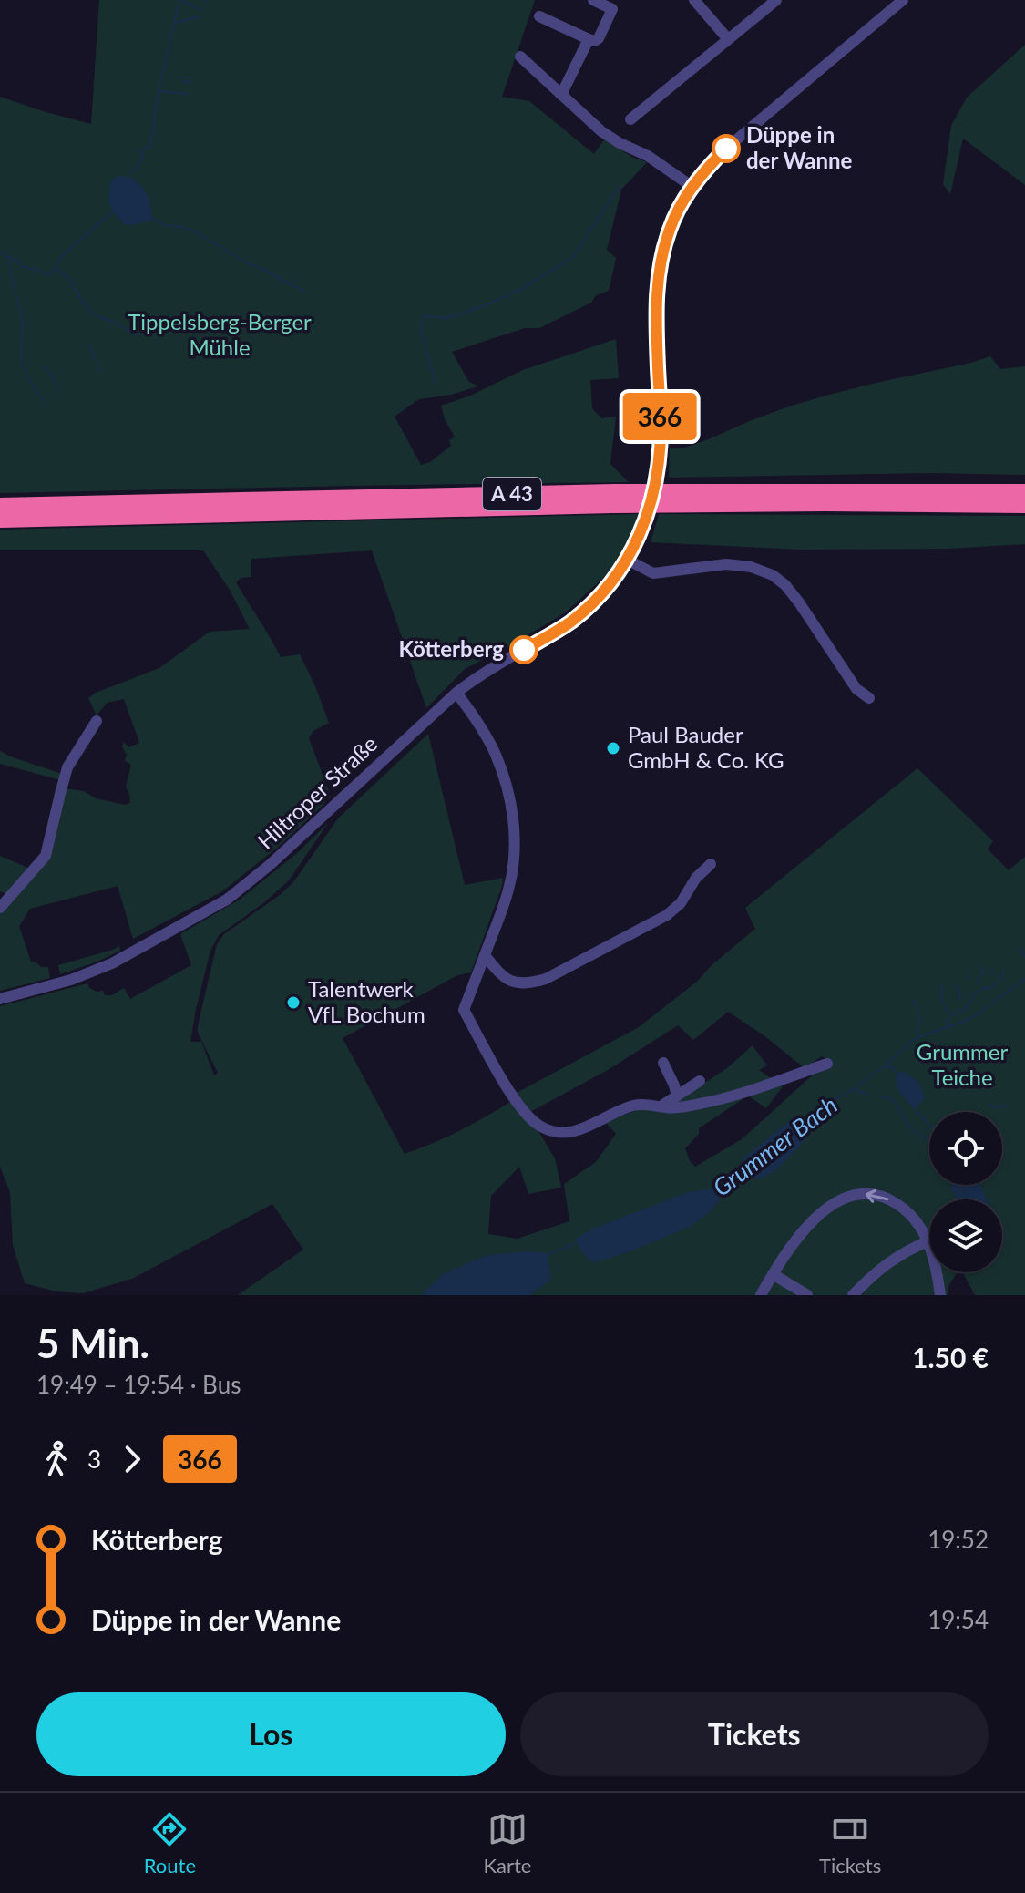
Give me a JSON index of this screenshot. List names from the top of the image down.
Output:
{
  "streets": {
    "highway": ["A 43"],
    "street": ["Hiltroper Straße"]
  },
  "water": ["Grummer Bach"],
  "parks": ["Tippelsberg-Berger Mühle", "Grummer Teiche"],
  "places": [
    "Düppe in der Wanne",
    "Kötterberg",
    "Paul Bauder GmbH & Co. KG",
    "Talentwerk VfL Bochum"
  ],
  "lines": ["bus line 366"],
  "page": {
    "on_map": "366",
    "heading": ["5 Min.", "19:49 – 19:54 · Bus", "1.50 €"],
    "legs": ["3", "366"],
    "list": [
      {
        "name": "Kötterberg",
        "value": "19:52"
      },
      {
        "name": "Düppe in der Wanne",
        "value": "19:54"
      }
    ],
    "buttons": ["Los", "Tickets"],
    "tabs": ["Route", "Karte", "Tickets"]
  }
}
